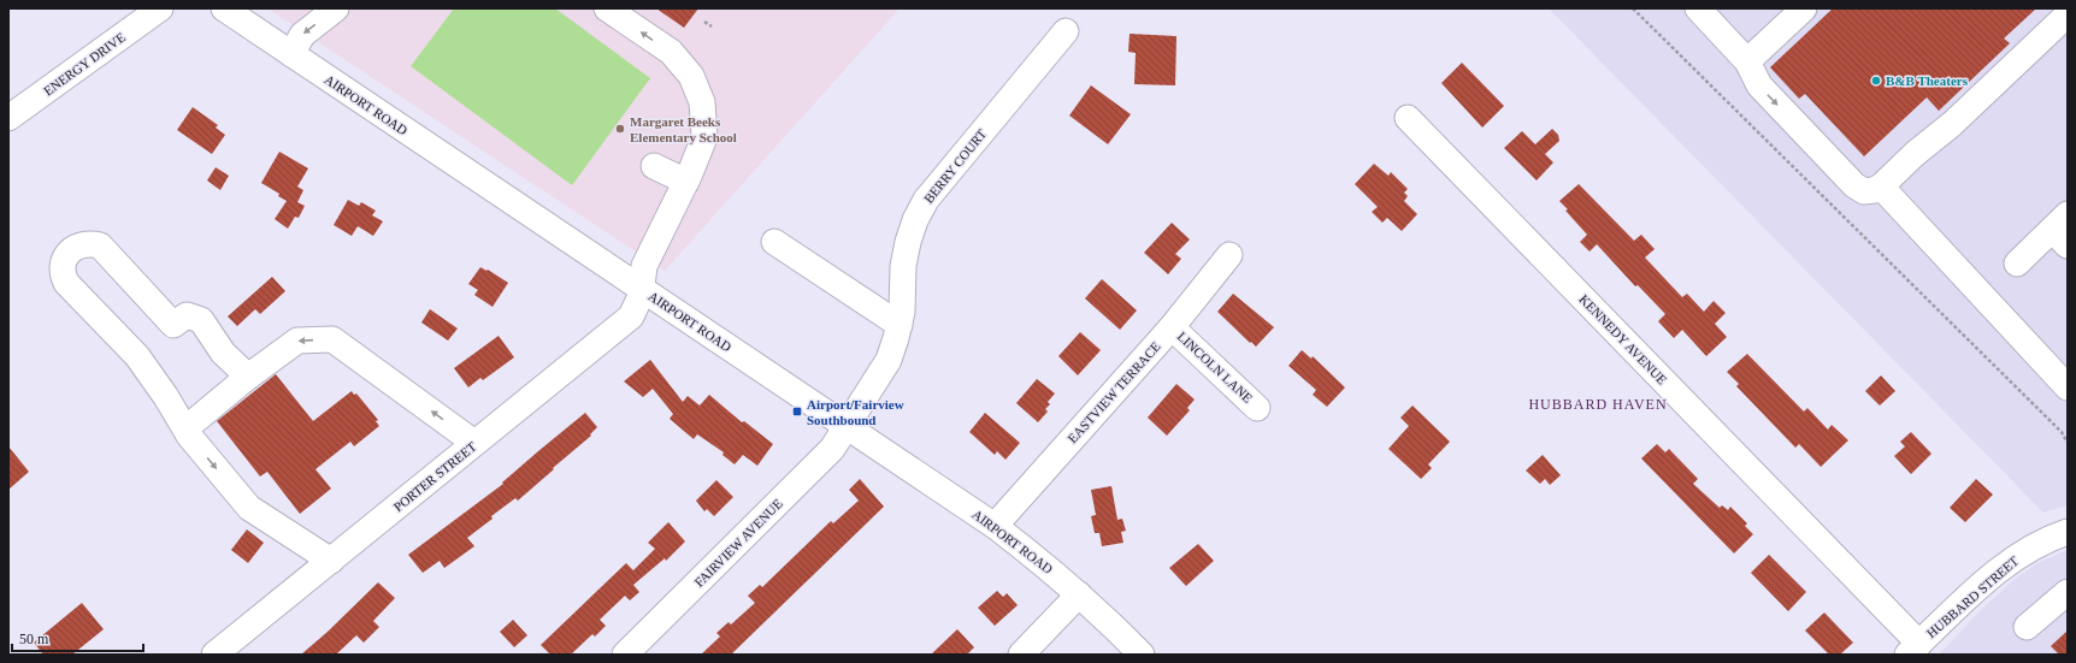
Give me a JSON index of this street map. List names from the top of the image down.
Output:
{
  "streets": {
    "street": [
      "ENERGY DRIVE",
      "AIRPORT ROAD",
      "BERRY COURT",
      "KENNEDY AVENUE",
      "LINCOLN LANE",
      "EASTVIEW TERRACE",
      "PORTER STREET",
      "FAIRVIEW AVENUE",
      "HUBBARD STREET"
    ]
  },
  "crossings": [
    ["AIRPORT ROAD", "BERRY COURT"],
    ["AIRPORT ROAD", "EASTVIEW TERRACE"],
    ["AIRPORT ROAD", "PORTER STREET"],
    ["AIRPORT ROAD", "FAIRVIEW AVENUE"],
    ["BERRY COURT", "FAIRVIEW AVENUE"],
    ["KENNEDY AVENUE", "HUBBARD STREET"],
    ["LINCOLN LANE", "EASTVIEW TERRACE"]
  ],
  "districts": ["HUBBARD HAVEN"],
  "places": {
    "other": ["B&B Theaters", "Margaret Beeks Elementary School"],
    "transit": ["Airport/Fairview Southbound"]
  },
  "scale_bar": "50 m"
}
